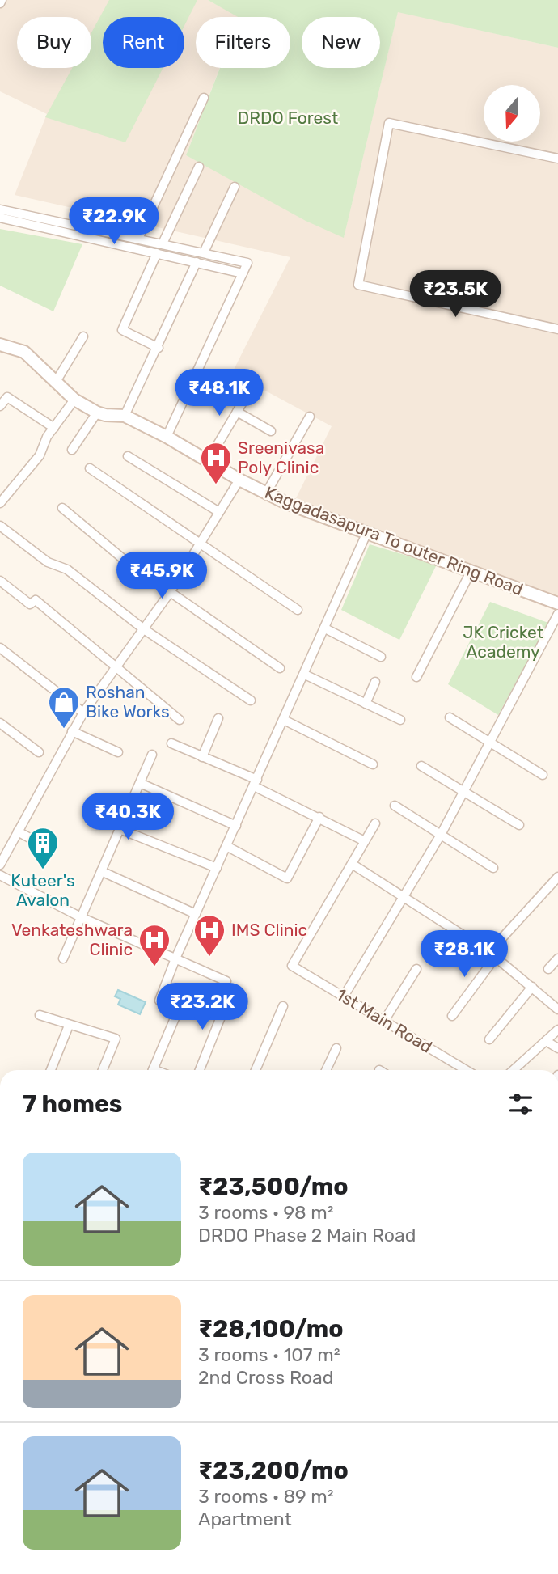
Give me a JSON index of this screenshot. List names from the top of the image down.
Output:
{
  "streets": {
    "street": ["Kaggadasapura To outer Ring Road", "1st Main Road"]
  },
  "parks": ["DRDO Forest", "JK Cricket Academy"],
  "places": {
    "hospital": ["Sreenivasa Poly Clinic", "IMS Clinic", "Venkateshwara Clinic"],
    "shop": ["Roshan Bike Works"],
    "building": ["Kuteer's Avalon"]
  },
  "north": "bottom",
  "page": {
    "chip": [
      "Buy",
      "Rent",
      "Filters",
      "New"
    ],
    "price": [
      "₹22.9K",
      "₹23.5K",
      "₹48.1K",
      "₹45.9K",
      "₹40.3K",
      "₹28.1K",
      "₹23.2K"
    ],
    "heading": "7 homes",
    "list": [
      {
        "name": "₹23,500/mo",
        "note": "3 rooms · 98 m² · DRDO Phase 2 Main Road"
      },
      {
        "name": "₹28,100/mo",
        "note": "3 rooms · 107 m² · 2nd Cross Road"
      },
      {
        "name": "₹23,200/mo",
        "note": "3 rooms · 89 m² · Apartment"
      }
    ]
  }
}
